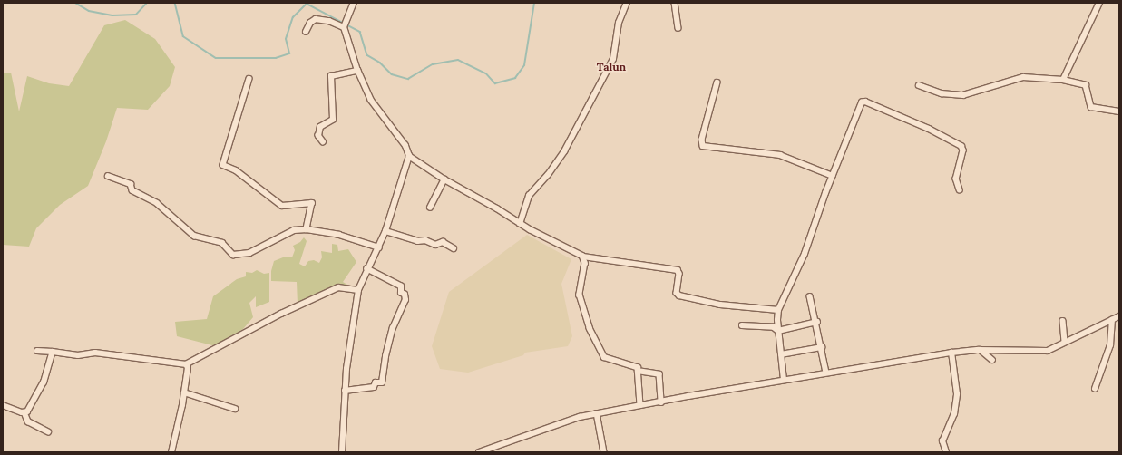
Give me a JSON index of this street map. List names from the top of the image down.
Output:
{
  "districts": ["Talun"]
}
